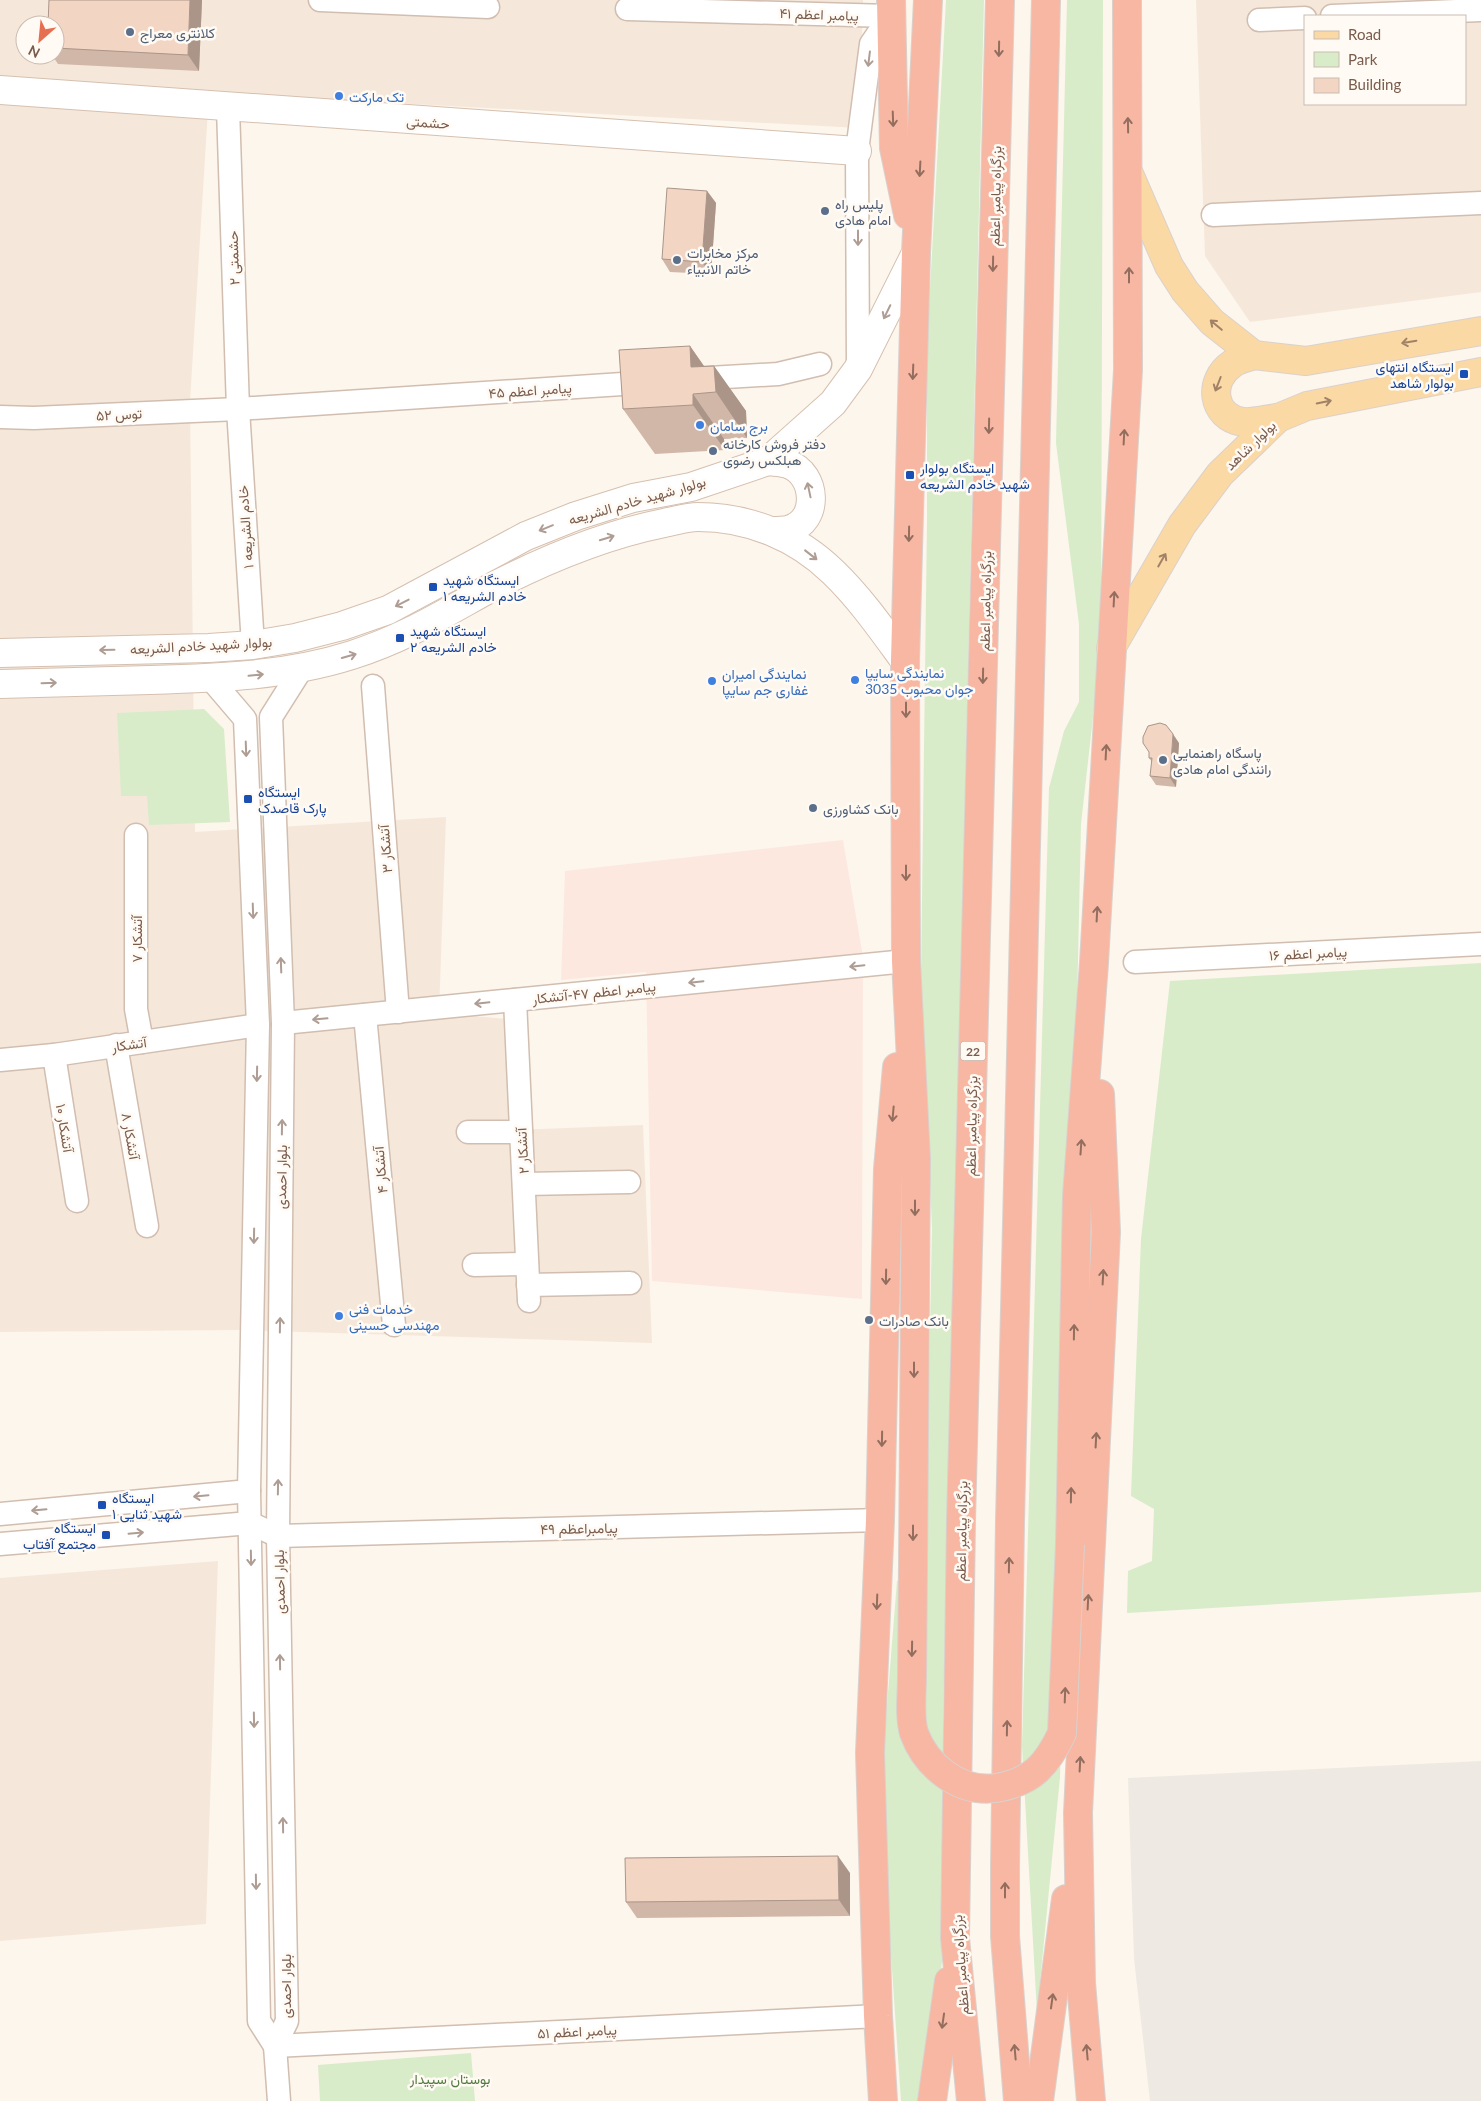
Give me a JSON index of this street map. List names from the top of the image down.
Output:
{
  "streets": {
    "highway": ["بزرگراه پیامبر اعظم", "22"],
    "main road": ["بولوار شاهد"],
    "street": [
      "پیامبر اعظم ۴۱",
      "حشمتی",
      "حشمتی ۲",
      "پیامبر اعظم ۴۵",
      "توس ۵۲",
      "بولوار شهید خادم الشریعه",
      "خادم الشریعه ۱",
      "آتشکار ۳",
      "آتشکار ۷",
      "پیامبر اعظم ۱۶",
      "پیامبر اعظم ۴۷-آتشکار",
      "آتشکار",
      "آتشکار ۱۰",
      "آتشکار ۸",
      "آتشکار ۲",
      "آتشکار ۴",
      "بلوار احمدی",
      "پیامبراعظم ۴۹",
      "پیامبر اعظم ۵۱"
    ]
  },
  "crossings": [
    ["حشمتی", "حشمتی ۲"],
    ["حشمتی ۲", "پیامبر اعظم ۴۵"],
    ["حشمتی ۲", "توس ۵۲"],
    ["حشمتی ۲", "خادم الشریعه ۱"],
    ["پیامبر اعظم ۴۵", "توس ۵۲"],
    ["پیامبر اعظم ۴۵", "خادم الشریعه ۱"],
    ["توس ۵۲", "خادم الشریعه ۱"],
    ["بولوار شهید خادم الشریعه", "خادم الشریعه ۱"],
    ["آتشکار ۳", "پیامبر اعظم ۴۷-آتشکار"],
    ["آتشکار ۷", "آتشکار"],
    ["پیامبر اعظم ۴۷-آتشکار", "آتشکار ۲"],
    ["پیامبر اعظم ۴۷-آتشکار", "آتشکار ۴"],
    ["پیامبر اعظم ۴۷-آتشکار", "بلوار احمدی"],
    ["آتشکار", "آتشکار ۱۰"],
    ["آتشکار", "آتشکار ۸"],
    ["آتشکار", "بلوار احمدی"],
    ["بلوار احمدی", "پیامبراعظم ۴۹"],
    ["بلوار احمدی", "پیامبر اعظم ۵۱"]
  ],
  "one_way": ["بولوار شاهد", "پیامبر اعظم ۴۷-آتشکار"],
  "parks": ["بوستان سپیدار"],
  "places": {
    "other": [
      "کلانتری معراج",
      "تک مارکت",
      "پلیس راه امام هادی",
      "مرکز مخابرات خاتم الانبیاء",
      "برج سامان",
      "دفتر فروش کارخانه هبلکس رضوی",
      "نمایندگی سایپا جوان محبوب 3035",
      "نمایندگی امیران غفاری جم سایپا",
      "پاسگاه راهنمایی رانندگی امام هادی",
      "بانک کشاورزی",
      "خدمات فنی مهندسی حسینی",
      "بانک صادرات"
    ],
    "transit": [
      "ایستگاه انتهای بولوار شاهد",
      "ایستگاه بولوار شهید خادم الشریعه",
      "ایستگاه شهید خادم الشریعه ۱",
      "ایستگاه شهید خادم الشریعه ۲",
      "ایستگاه پارک قاصدک",
      "ایستگاه شهید ثنایی ۱",
      "ایستگاه مجتمع آفتاب"
    ]
  },
  "legend": ["Road", "Park", "Building"],
  "north": "bottom left"
}
